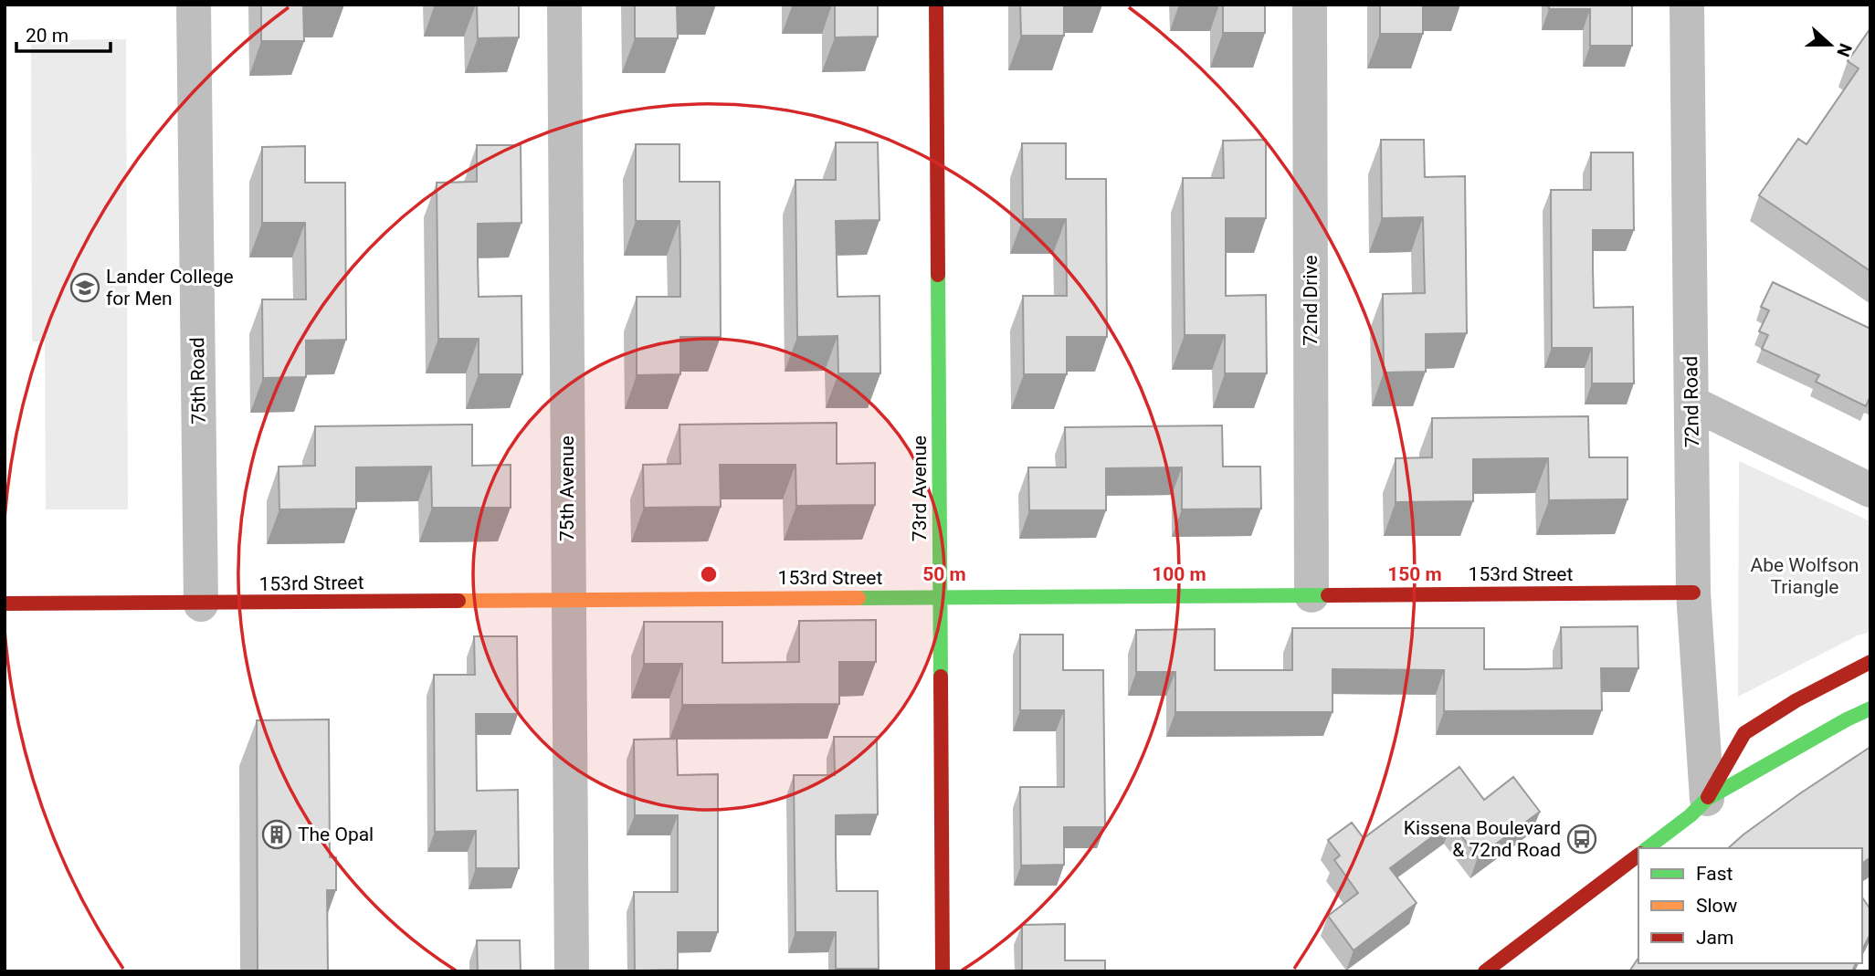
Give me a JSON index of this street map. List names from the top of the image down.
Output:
{
  "streets": {
    "street": [
      "72nd Drive",
      "75th Road",
      "72nd Road",
      "75th Avenue",
      "73rd Avenue",
      "153rd Street"
    ]
  },
  "crossings": [
    ["72nd Drive", "153rd Street"],
    ["75th Road", "153rd Street"],
    ["72nd Road", "153rd Street"],
    ["75th Avenue", "153rd Street"],
    ["73rd Avenue", "153rd Street"]
  ],
  "parks": ["Abe Wolfson Triangle"],
  "places": {
    "school or university": ["Lander College for Men"],
    "building": ["The Opal"],
    "bus stop": ["Kissena Boulevard & 72nd Road"]
  },
  "legend": ["Fast", "Slow", "Jam"],
  "scale_bar": "20 m",
  "north": "right",
  "rings": ["50 m", "100 m", "150 m"]
}
